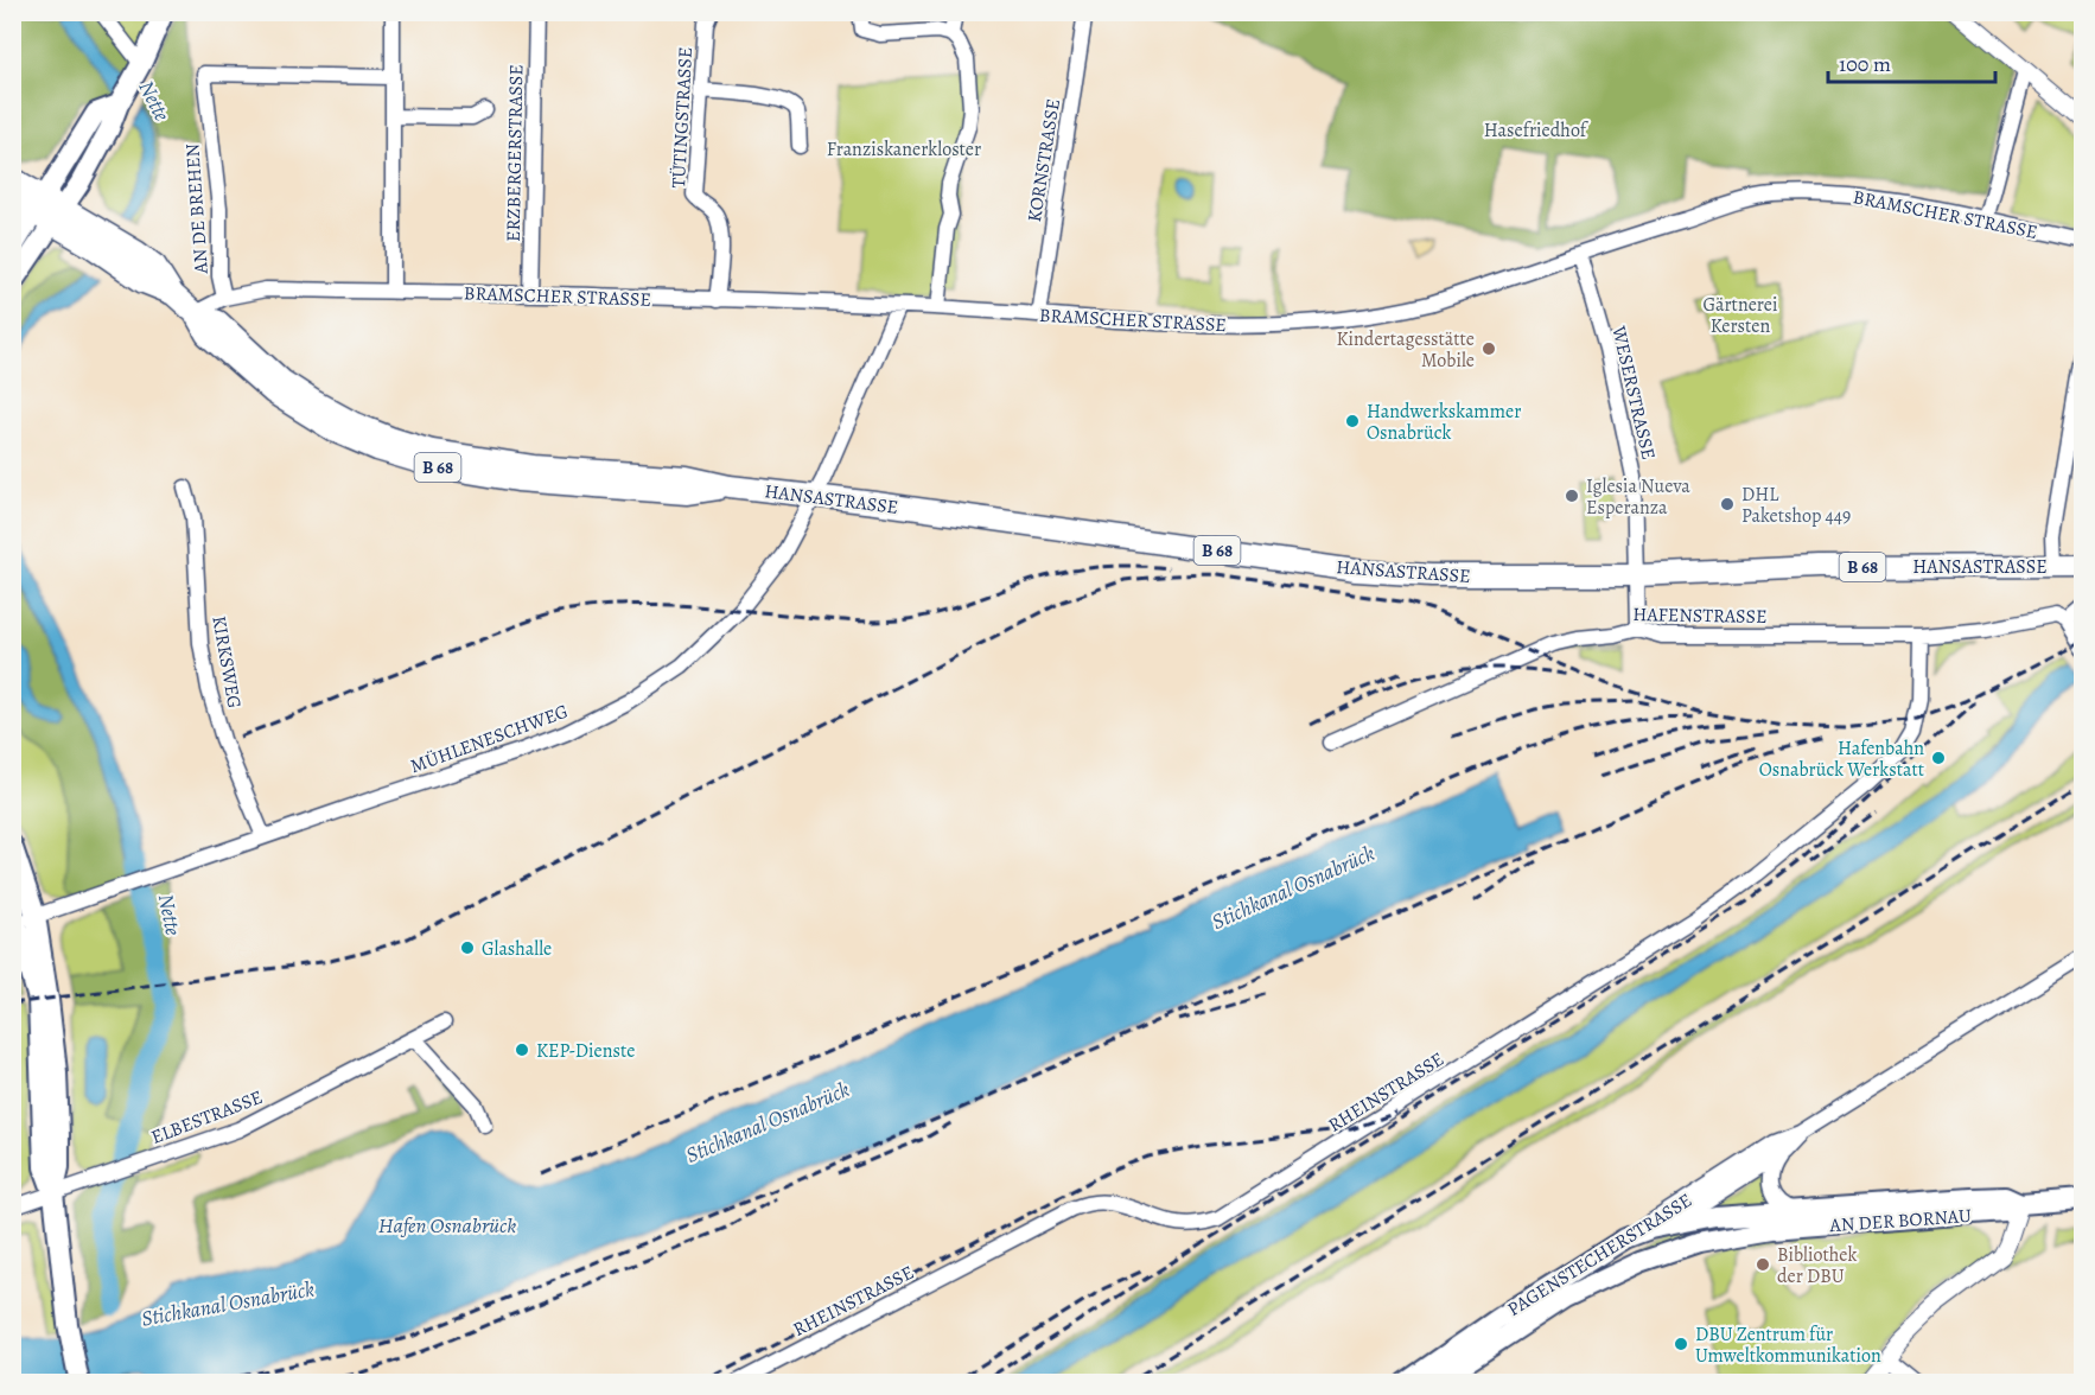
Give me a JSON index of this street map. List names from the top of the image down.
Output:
{
  "streets": {
    "main road": [
      "B 68",
      "HANSASTRASSE",
      "AN DER BORNAU",
      "PAGENSTECHERSTRASSE"
    ],
    "street": [
      "TÜTINGSTRASSE",
      "ERZBERGERSTRASSE",
      "KORNSTRASSE",
      "AN DE BREHEN",
      "BRAMSCHER STRASSE",
      "WESERSTRASSE",
      "HAFENSTRASSE",
      "KIRKSWEG",
      "MÜHLENESCHWEG",
      "RHEINSTRASSE",
      "ELBESTRASSE"
    ]
  },
  "crossings": [
    ["TÜTINGSTRASSE", "BRAMSCHER STRASSE"],
    ["ERZBERGERSTRASSE", "BRAMSCHER STRASSE"],
    ["KORNSTRASSE", "BRAMSCHER STRASSE"],
    ["AN DE BREHEN", "BRAMSCHER STRASSE"],
    ["BRAMSCHER STRASSE", "WESERSTRASSE"],
    ["BRAMSCHER STRASSE", "B 68"],
    ["BRAMSCHER STRASSE", "HANSASTRASSE"],
    ["BRAMSCHER STRASSE", "MÜHLENESCHWEG"],
    ["WESERSTRASSE", "HANSASTRASSE"],
    ["WESERSTRASSE", "HAFENSTRASSE"],
    ["B 68", "HANSASTRASSE"],
    ["HANSASTRASSE", "MÜHLENESCHWEG"],
    ["HAFENSTRASSE", "RHEINSTRASSE"],
    ["KIRKSWEG", "MÜHLENESCHWEG"],
    ["AN DER BORNAU", "PAGENSTECHERSTRASSE"]
  ],
  "water": ["Nette", "Stichkanal Osnabrück", "Hafen Osnabrück"],
  "parks": ["Hasefriedhof", "Franziskanerkloster", "Gärtnerei Kersten"],
  "places": [
    "Kindertagesstätte Mobile",
    "Handwerkskammer Osnabrück",
    "Iglesia Nueva Esperanza",
    "DHL Paketshop 449",
    "Hafenbahn Osnabrück Werkstatt",
    "Glashalle",
    "KEP-Dienste",
    "Bibliothek der DBU",
    "DBU Zentrum für Umweltkommunikation"
  ],
  "scale_bar": "100 m"
}
